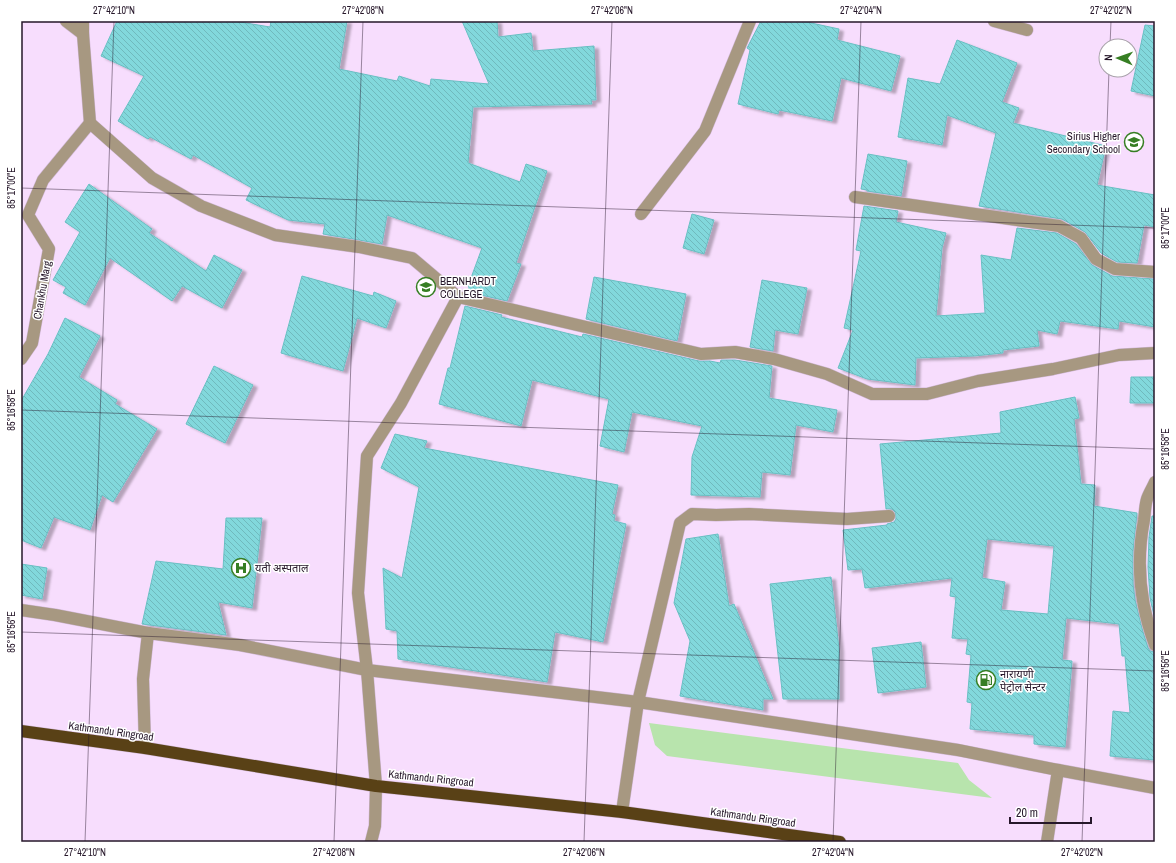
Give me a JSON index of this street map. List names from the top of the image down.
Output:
{
  "streets": {
    "highway": ["Kathmandu Ringroad"],
    "street": ["Chankhu Marg"]
  },
  "places": {
    "school or university": ["Sirius Higher Secondary School", "BERNHARDT COLLEGE"],
    "hospital": ["यती अस्पताल"],
    "fuel station": ["नारायणी पेट्रोल सेन्टर"]
  },
  "scale_bar": "20 m",
  "north": "left",
  "coordinates": [
    "27°42'10\"N",
    "27°42'08\"N",
    "27°42'06\"N",
    "27°42'04\"N",
    "27°42'02\"N",
    "85°17'00\"E",
    "85°16'58\"E",
    "85°16'56\"E"
  ]
}
